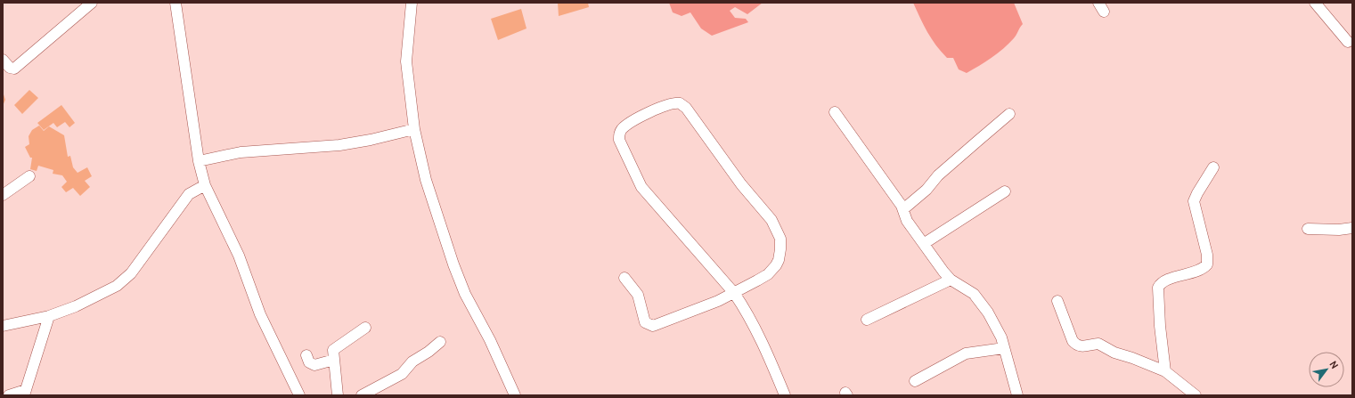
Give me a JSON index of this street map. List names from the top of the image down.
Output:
{
  "north": "top right"
}
